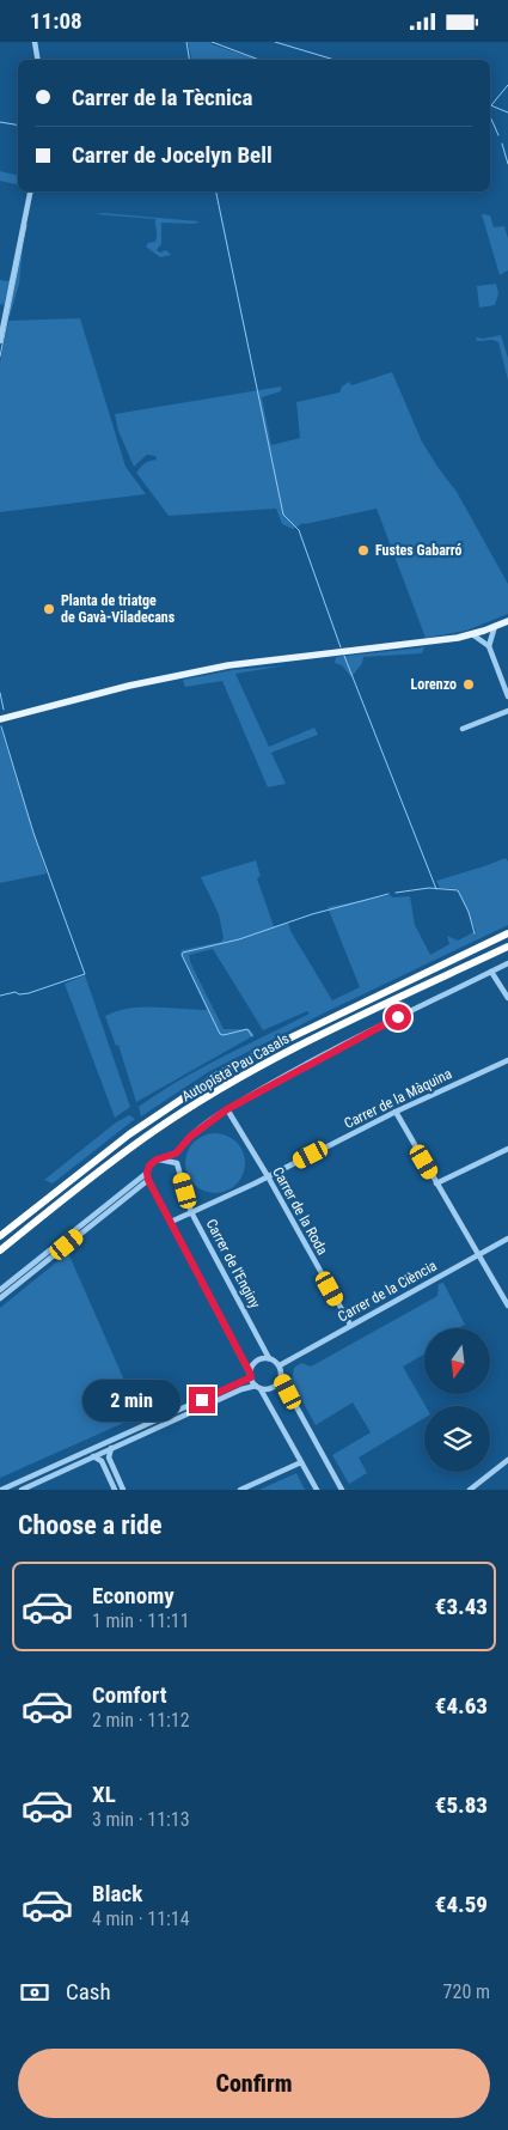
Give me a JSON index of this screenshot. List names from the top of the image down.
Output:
{
  "streets": {
    "highway": ["Autopista Pau Casals"],
    "street": [
      "Carrer de la Màquina",
      "Carrer de la Roda",
      "Carrer de l'Enginy",
      "Carrer de la Ciència"
    ]
  },
  "crossings": [
    ["Carrer de la Màquina", "Carrer de la Roda"],
    ["Carrer de la Màquina", "Carrer de l'Enginy"],
    ["Carrer de la Roda", "Carrer de la Ciència"],
    ["Carrer de l'Enginy", "Carrer de la Ciència"]
  ],
  "places": ["Fustes Gabarró", "Planta de triatge de Gavà-Viladecans", "Lorenzo"],
  "north": "bottom",
  "page": {
    "status": "11:08",
    "banner": ["Carrer de la Tècnica", "Carrer de Jocelyn Bell"],
    "bubble": "2 min",
    "heading": "Choose a ride",
    "list": [
      {
        "name": "Economy",
        "note": "1 min · 11:11",
        "value": "€3.43"
      },
      {
        "name": "Comfort",
        "note": "2 min · 11:12",
        "value": "€4.63"
      },
      {
        "name": "XL",
        "note": "3 min · 11:13",
        "value": "€5.83"
      },
      {
        "name": "Black",
        "note": "4 min · 11:14",
        "value": "€4.59"
      }
    ],
    "pay": ["Cash", "720 m"],
    "buttons": "Confirm"
  }
}
